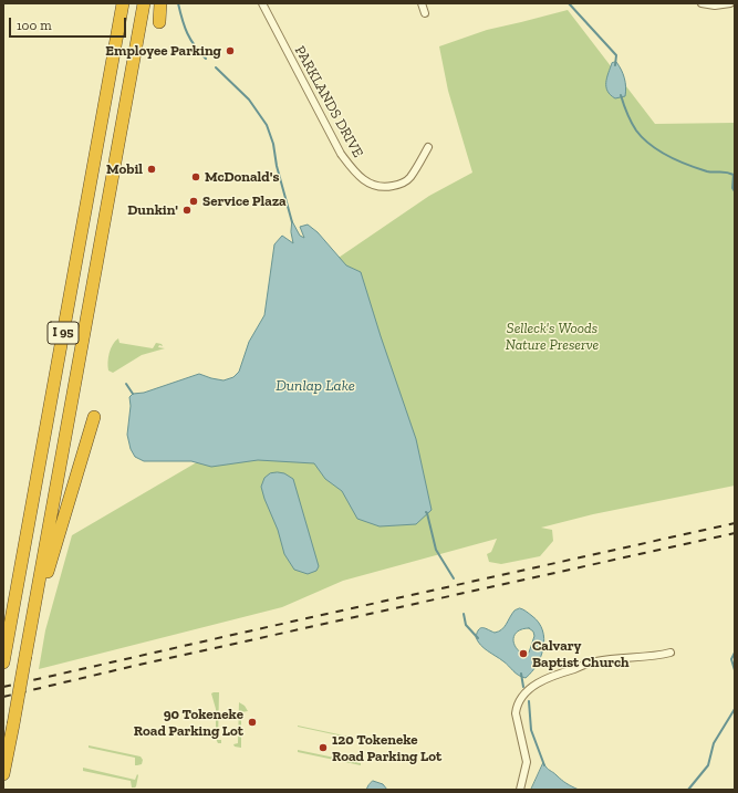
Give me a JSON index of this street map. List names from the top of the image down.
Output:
{
  "streets": {
    "highway": ["I 95"],
    "street": ["PARKLANDS DRIVE"]
  },
  "water": ["Dunlap Lake"],
  "parks": ["Selleck's Woods Nature Preserve"],
  "places": [
    "Employee Parking",
    "Mobil",
    "McDonald's",
    "Service Plaza",
    "Dunkin'",
    "Calvary Baptist Church",
    "90 Tokeneke Road Parking Lot",
    "120 Tokeneke Road Parking Lot"
  ],
  "scale_bar": "100 m"
}
